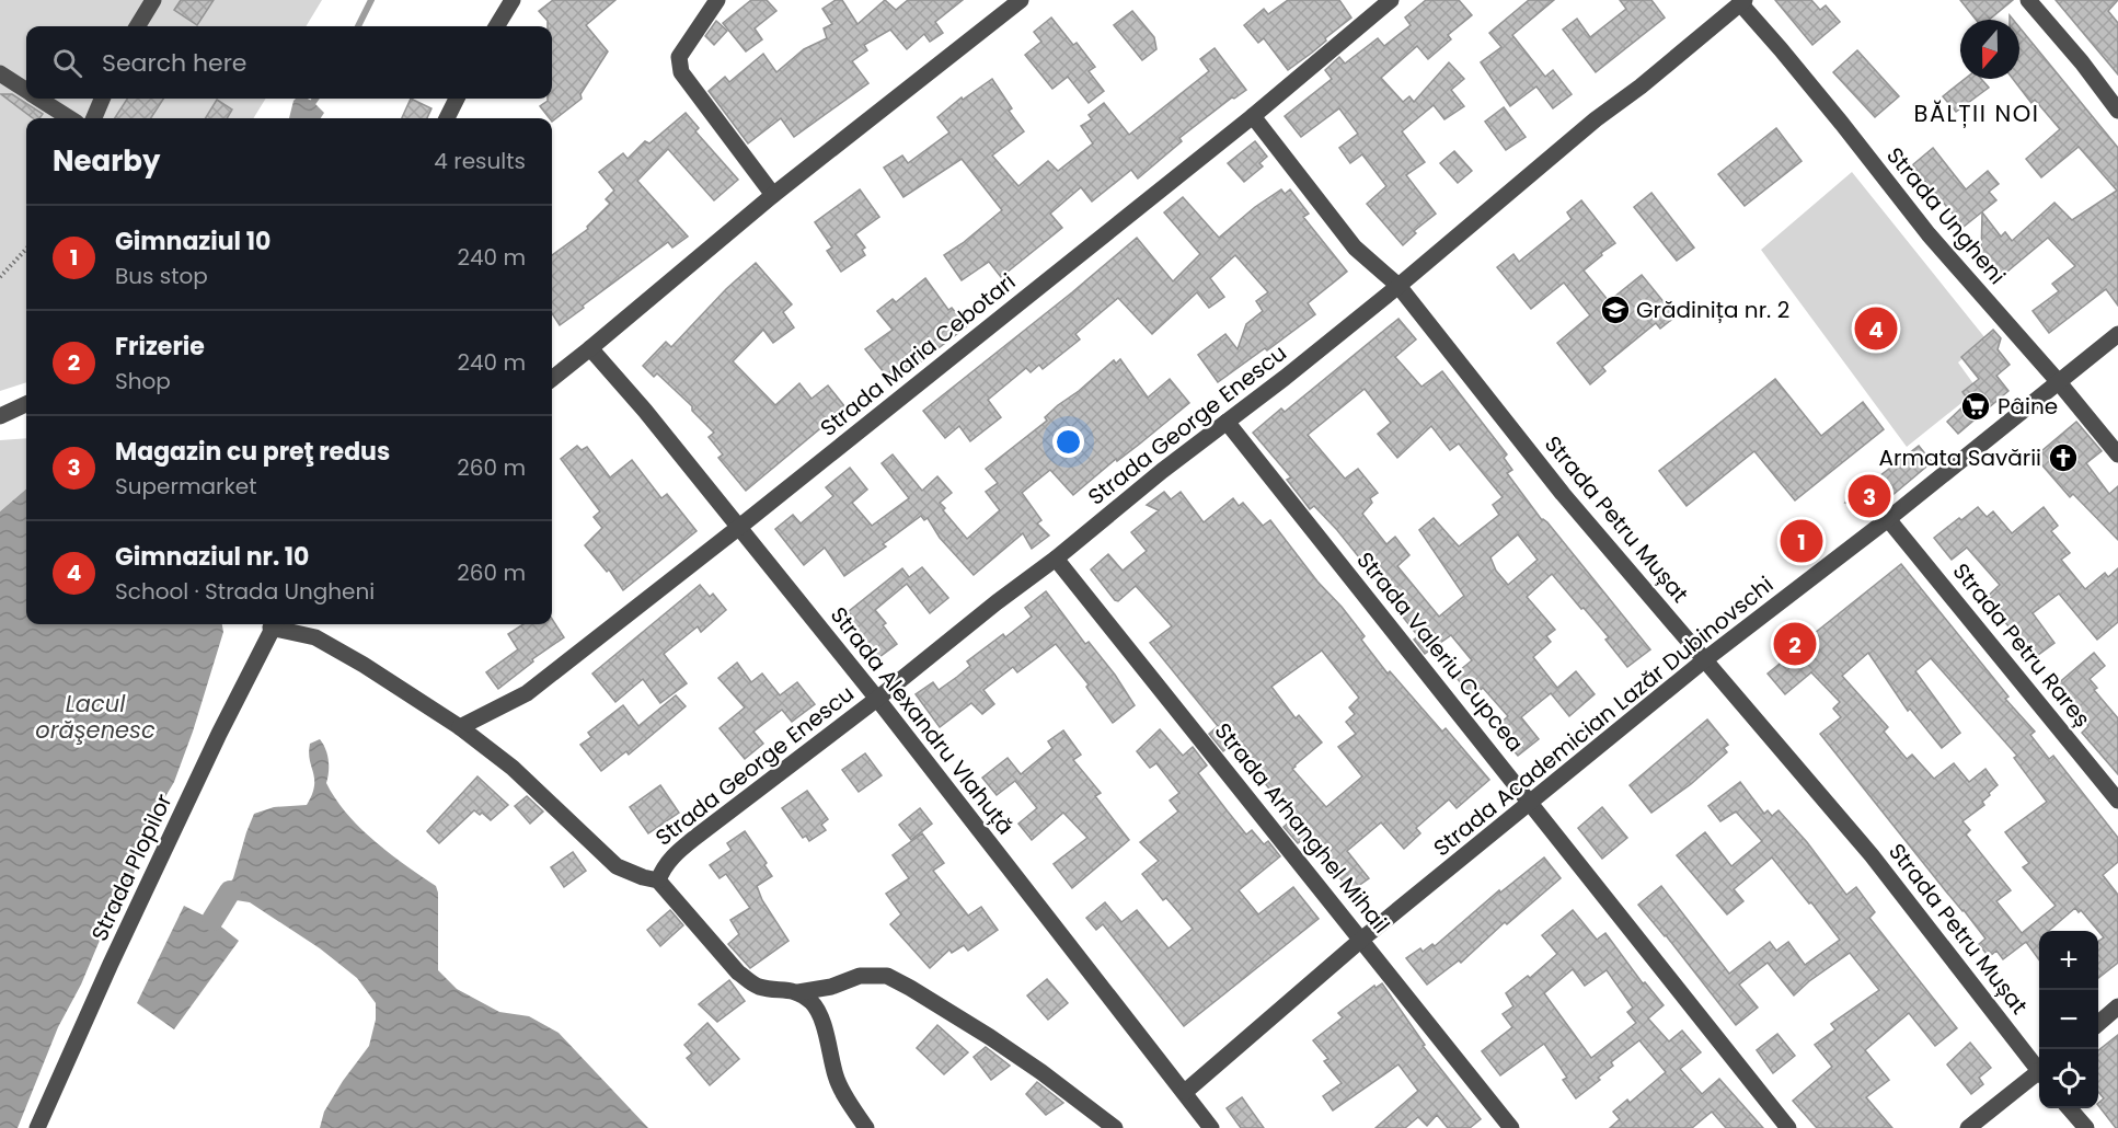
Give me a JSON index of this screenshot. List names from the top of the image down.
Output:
{
  "streets": {
    "street": [
      "Strada Ungheni",
      "Strada Maria Cebotari",
      "Strada George Enescu",
      "Strada Petru Mușat",
      "Strada Petru Rareș",
      "Strada Valeriu Cupcea",
      "Strada Academician Lazăr Dubinovschi",
      "Strada Аlexandru Vlahuță",
      "Strada Arhanghel Mihail",
      "Strada Plopilor"
    ]
  },
  "crossings": [
    ["Strada Ungheni", "Strada George Enescu"],
    ["Strada Ungheni", "Strada Academician Lazăr Dubinovschi"],
    ["Strada Maria Cebotari", "Strada Petru Mușat"],
    ["Strada Maria Cebotari", "Strada Аlexandru Vlahuță"],
    ["Strada George Enescu", "Strada Petru Mușat"],
    ["Strada George Enescu", "Strada Valeriu Cupcea"],
    ["Strada George Enescu", "Strada Аlexandru Vlahuță"],
    ["Strada George Enescu", "Strada Arhanghel Mihail"],
    ["Strada Petru Mușat", "Strada Academician Lazăr Dubinovschi"],
    ["Strada Petru Rareș", "Strada Academician Lazăr Dubinovschi"],
    ["Strada Valeriu Cupcea", "Strada Academician Lazăr Dubinovschi"],
    ["Strada Academician Lazăr Dubinovschi", "Strada Аlexandru Vlahuță"],
    ["Strada Academician Lazăr Dubinovschi", "Strada Arhanghel Mihail"]
  ],
  "districts": ["BĂLȚII NOI"],
  "water": ["Lacul orăşenesc"],
  "places": {
    "school or university": ["Grădinița nr. 2"],
    "supermarket": ["Pâine"],
    "church": ["Armata Savării"]
  },
  "north": "bottom",
  "page": {
    "search": "Search here",
    "heading": ["Nearby", "4 results"],
    "list": [
      {
        "mark": "1",
        "name": "Gimnaziul 10",
        "note": "Bus stop",
        "value": "240 m"
      },
      {
        "mark": "2",
        "name": "Frizerie",
        "note": "Shop",
        "value": "240 m"
      },
      {
        "mark": "3",
        "name": "Magazin cu preţ redus",
        "note": "Supermarket",
        "value": "260 m"
      },
      {
        "mark": "4",
        "name": "Gimnaziul nr. 10",
        "note": "School · Strada Ungheni",
        "value": "260 m"
      }
    ],
    "pins": [
      "4",
      "3",
      "1",
      "2"
    ],
    "map_buttons": ["+", "−"]
  }
}
